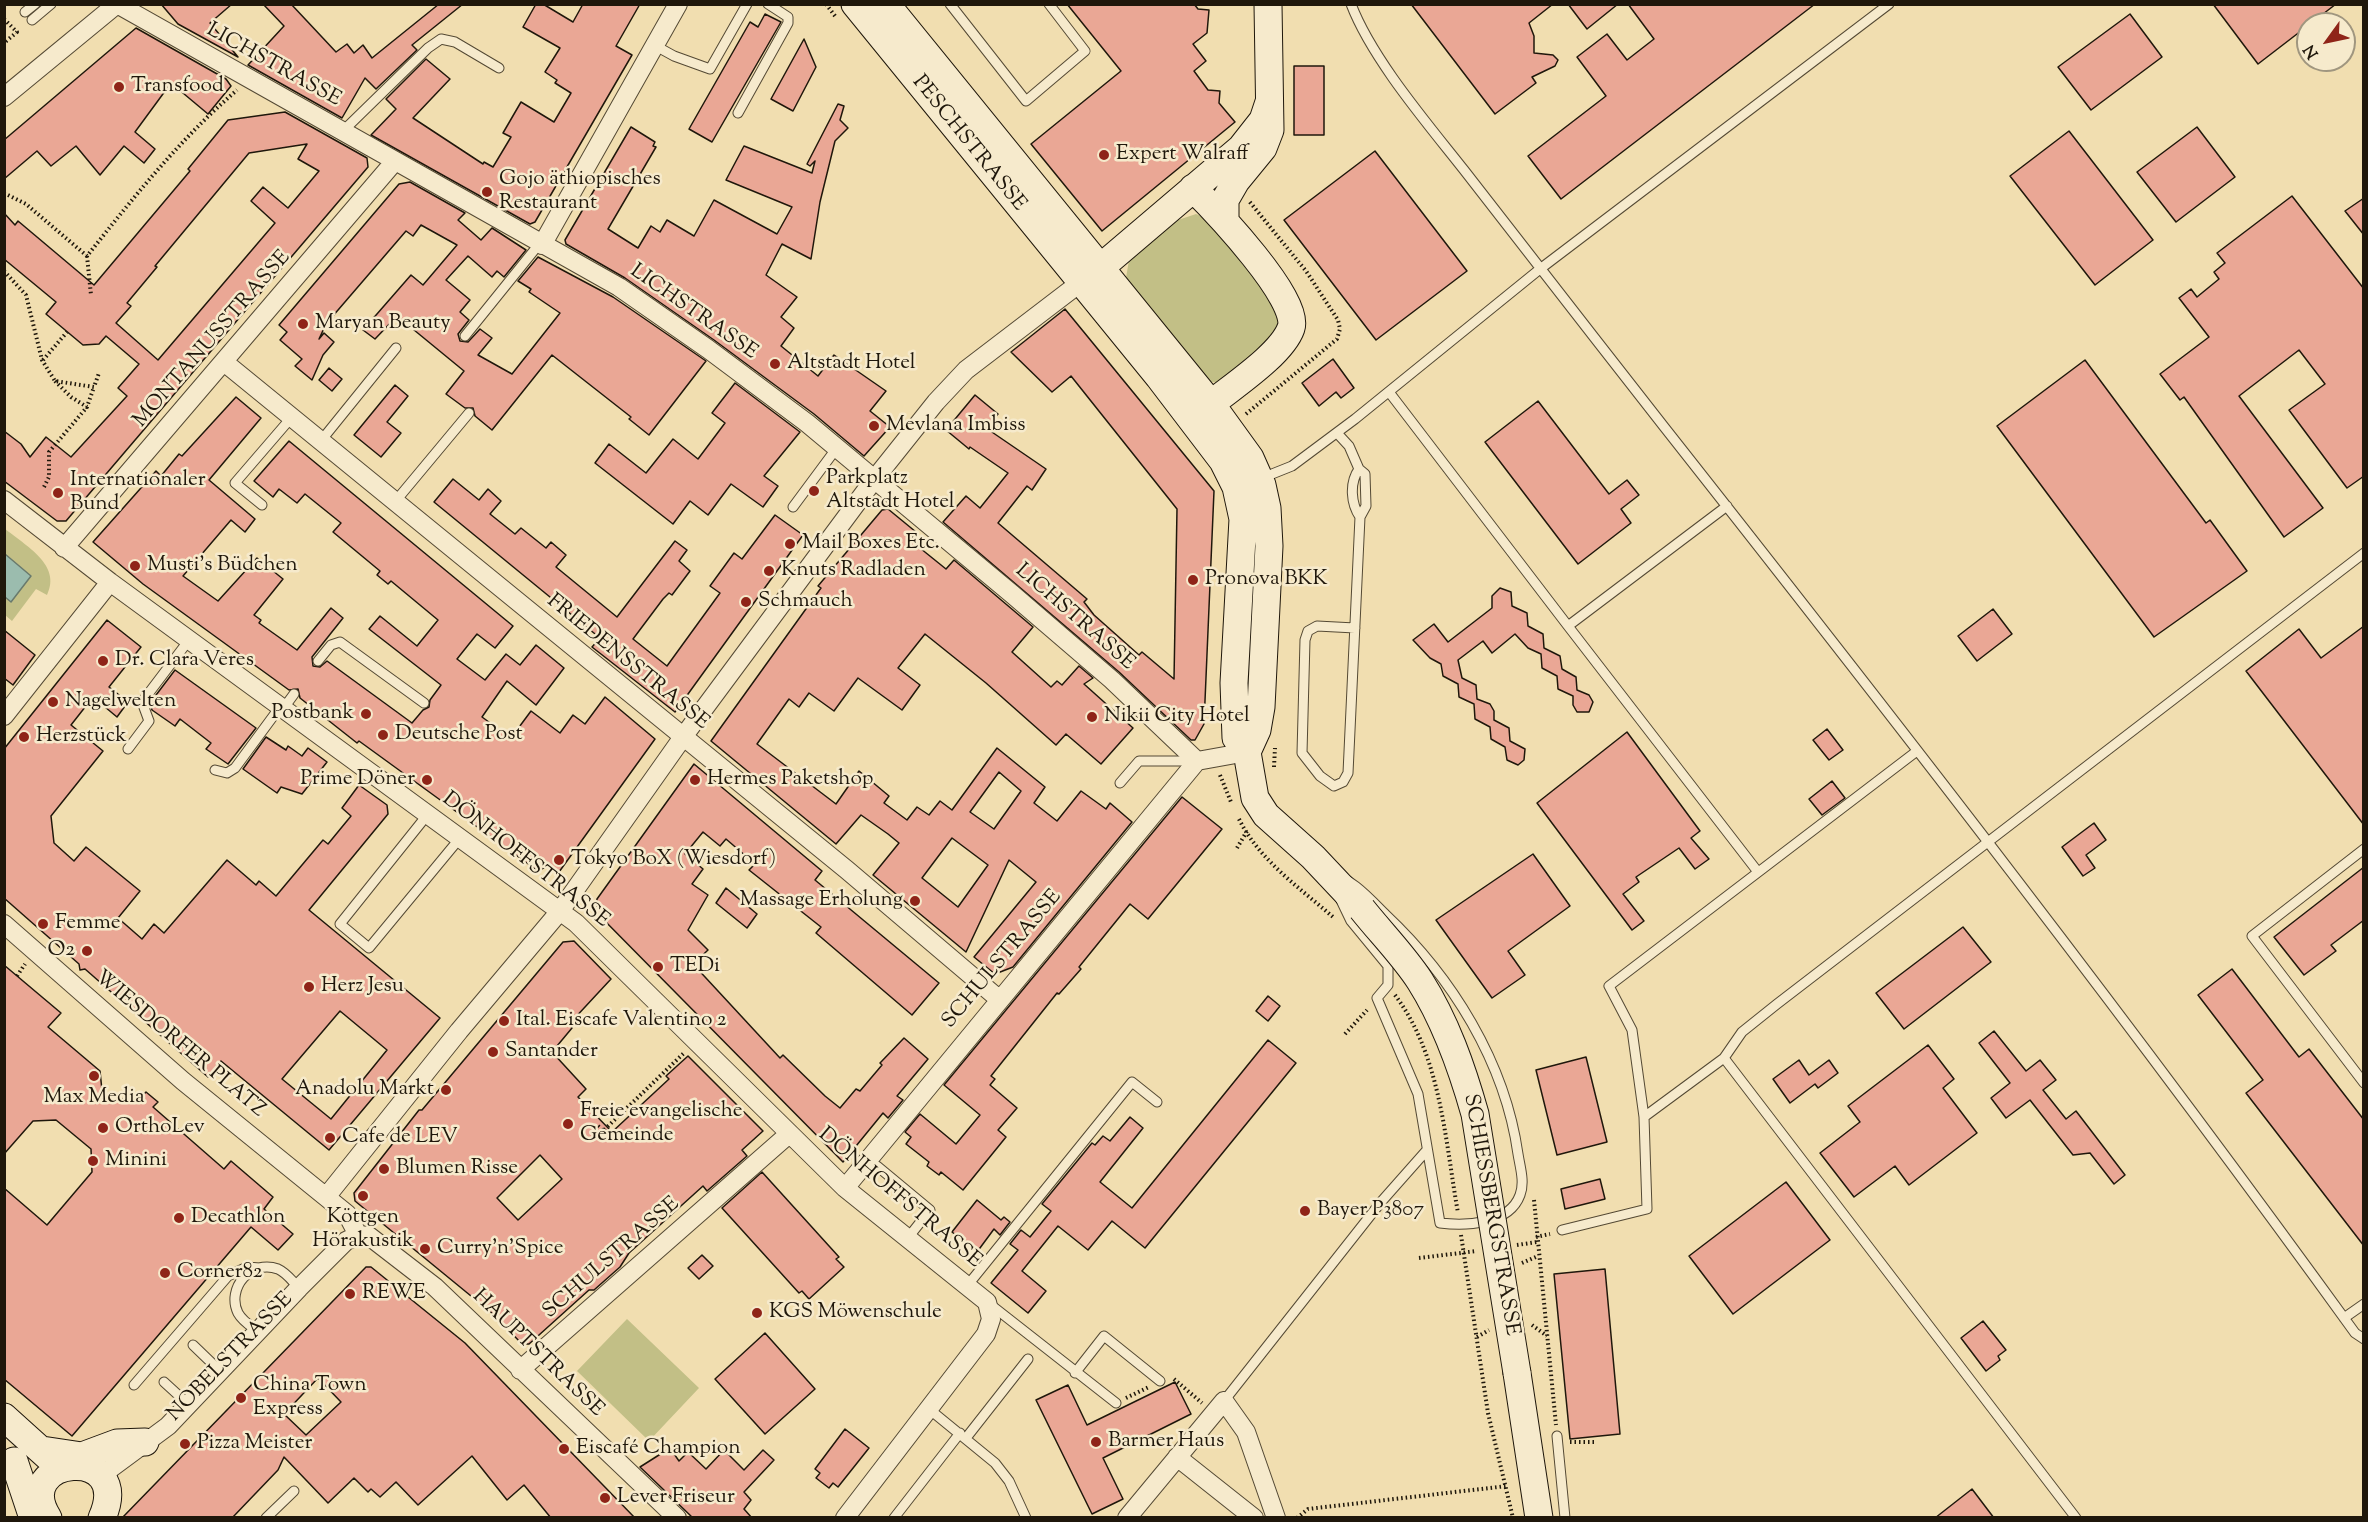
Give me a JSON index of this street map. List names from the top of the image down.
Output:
{
  "streets": {
    "main road": ["PESCHSTRASSE", "SCHIESSBERGSTRASSE"],
    "street": [
      "LICHSTRASSE",
      "MONTANUSSTRASSE",
      "FRIEDENSSTRASSE",
      "DÖNHOFFSTRASSE",
      "SCHULSTRASSE",
      "WIESDORFER PLATZ",
      "HAUPTSTRASSE",
      "NOBELSTRASSE"
    ]
  },
  "crossings": [
    ["LICHSTRASSE", "MONTANUSSTRASSE"],
    ["LICHSTRASSE", "SCHULSTRASSE"],
    ["MONTANUSSTRASSE", "FRIEDENSSTRASSE"],
    ["MONTANUSSTRASSE", "DÖNHOFFSTRASSE"],
    ["FRIEDENSSTRASSE", "SCHULSTRASSE"],
    ["DÖNHOFFSTRASSE", "SCHULSTRASSE"],
    ["SCHULSTRASSE", "HAUPTSTRASSE"],
    ["WIESDORFER PLATZ", "HAUPTSTRASSE"],
    ["WIESDORFER PLATZ", "NOBELSTRASSE"],
    ["HAUPTSTRASSE", "NOBELSTRASSE"]
  ],
  "places": [
    "Transfood",
    "Expert Walraff",
    "Gojo äthiopisches Restaurant",
    "Maryan Beauty",
    "Altstadt Hotel",
    "Mevlana Imbiss",
    "Parkplatz Altstadt Hotel",
    "Internationaler Bund",
    "Mail Boxes Etc.",
    "Musti's Büdchen",
    "Knuts Radladen",
    "Pronova BKK",
    "Schmauch",
    "Dr. Clara Veres",
    "Nagelwelten",
    "Postbank",
    "Nikii City Hotel",
    "Deutsche Post",
    "Herzstück",
    "Prime Döner",
    "Hermes Paketshop",
    "Tokyo BoX (Wiesdorf)",
    "Massage Erholung",
    "Femme",
    "O2",
    "TEDi",
    "Herz Jesu",
    "Ital. Eiscafe Valentino 2",
    "Santander",
    "Max Media",
    "Anadolu Markt",
    "Freie evangelische Gemeinde",
    "OrthoLev",
    "Cafe de LEV",
    "Minini",
    "Blumen Risse",
    "Köttgen Hörakustik",
    "Bayer P3807",
    "Decathlon",
    "Curry'n'Spice",
    "Corner82",
    "REWE",
    "KGS Möwenschule",
    "China Town Express",
    "Barmer Haus",
    "Pizza Meister",
    "Eiscafé Champion",
    "Lever Friseur"
  ],
  "north": "bottom left"
}
